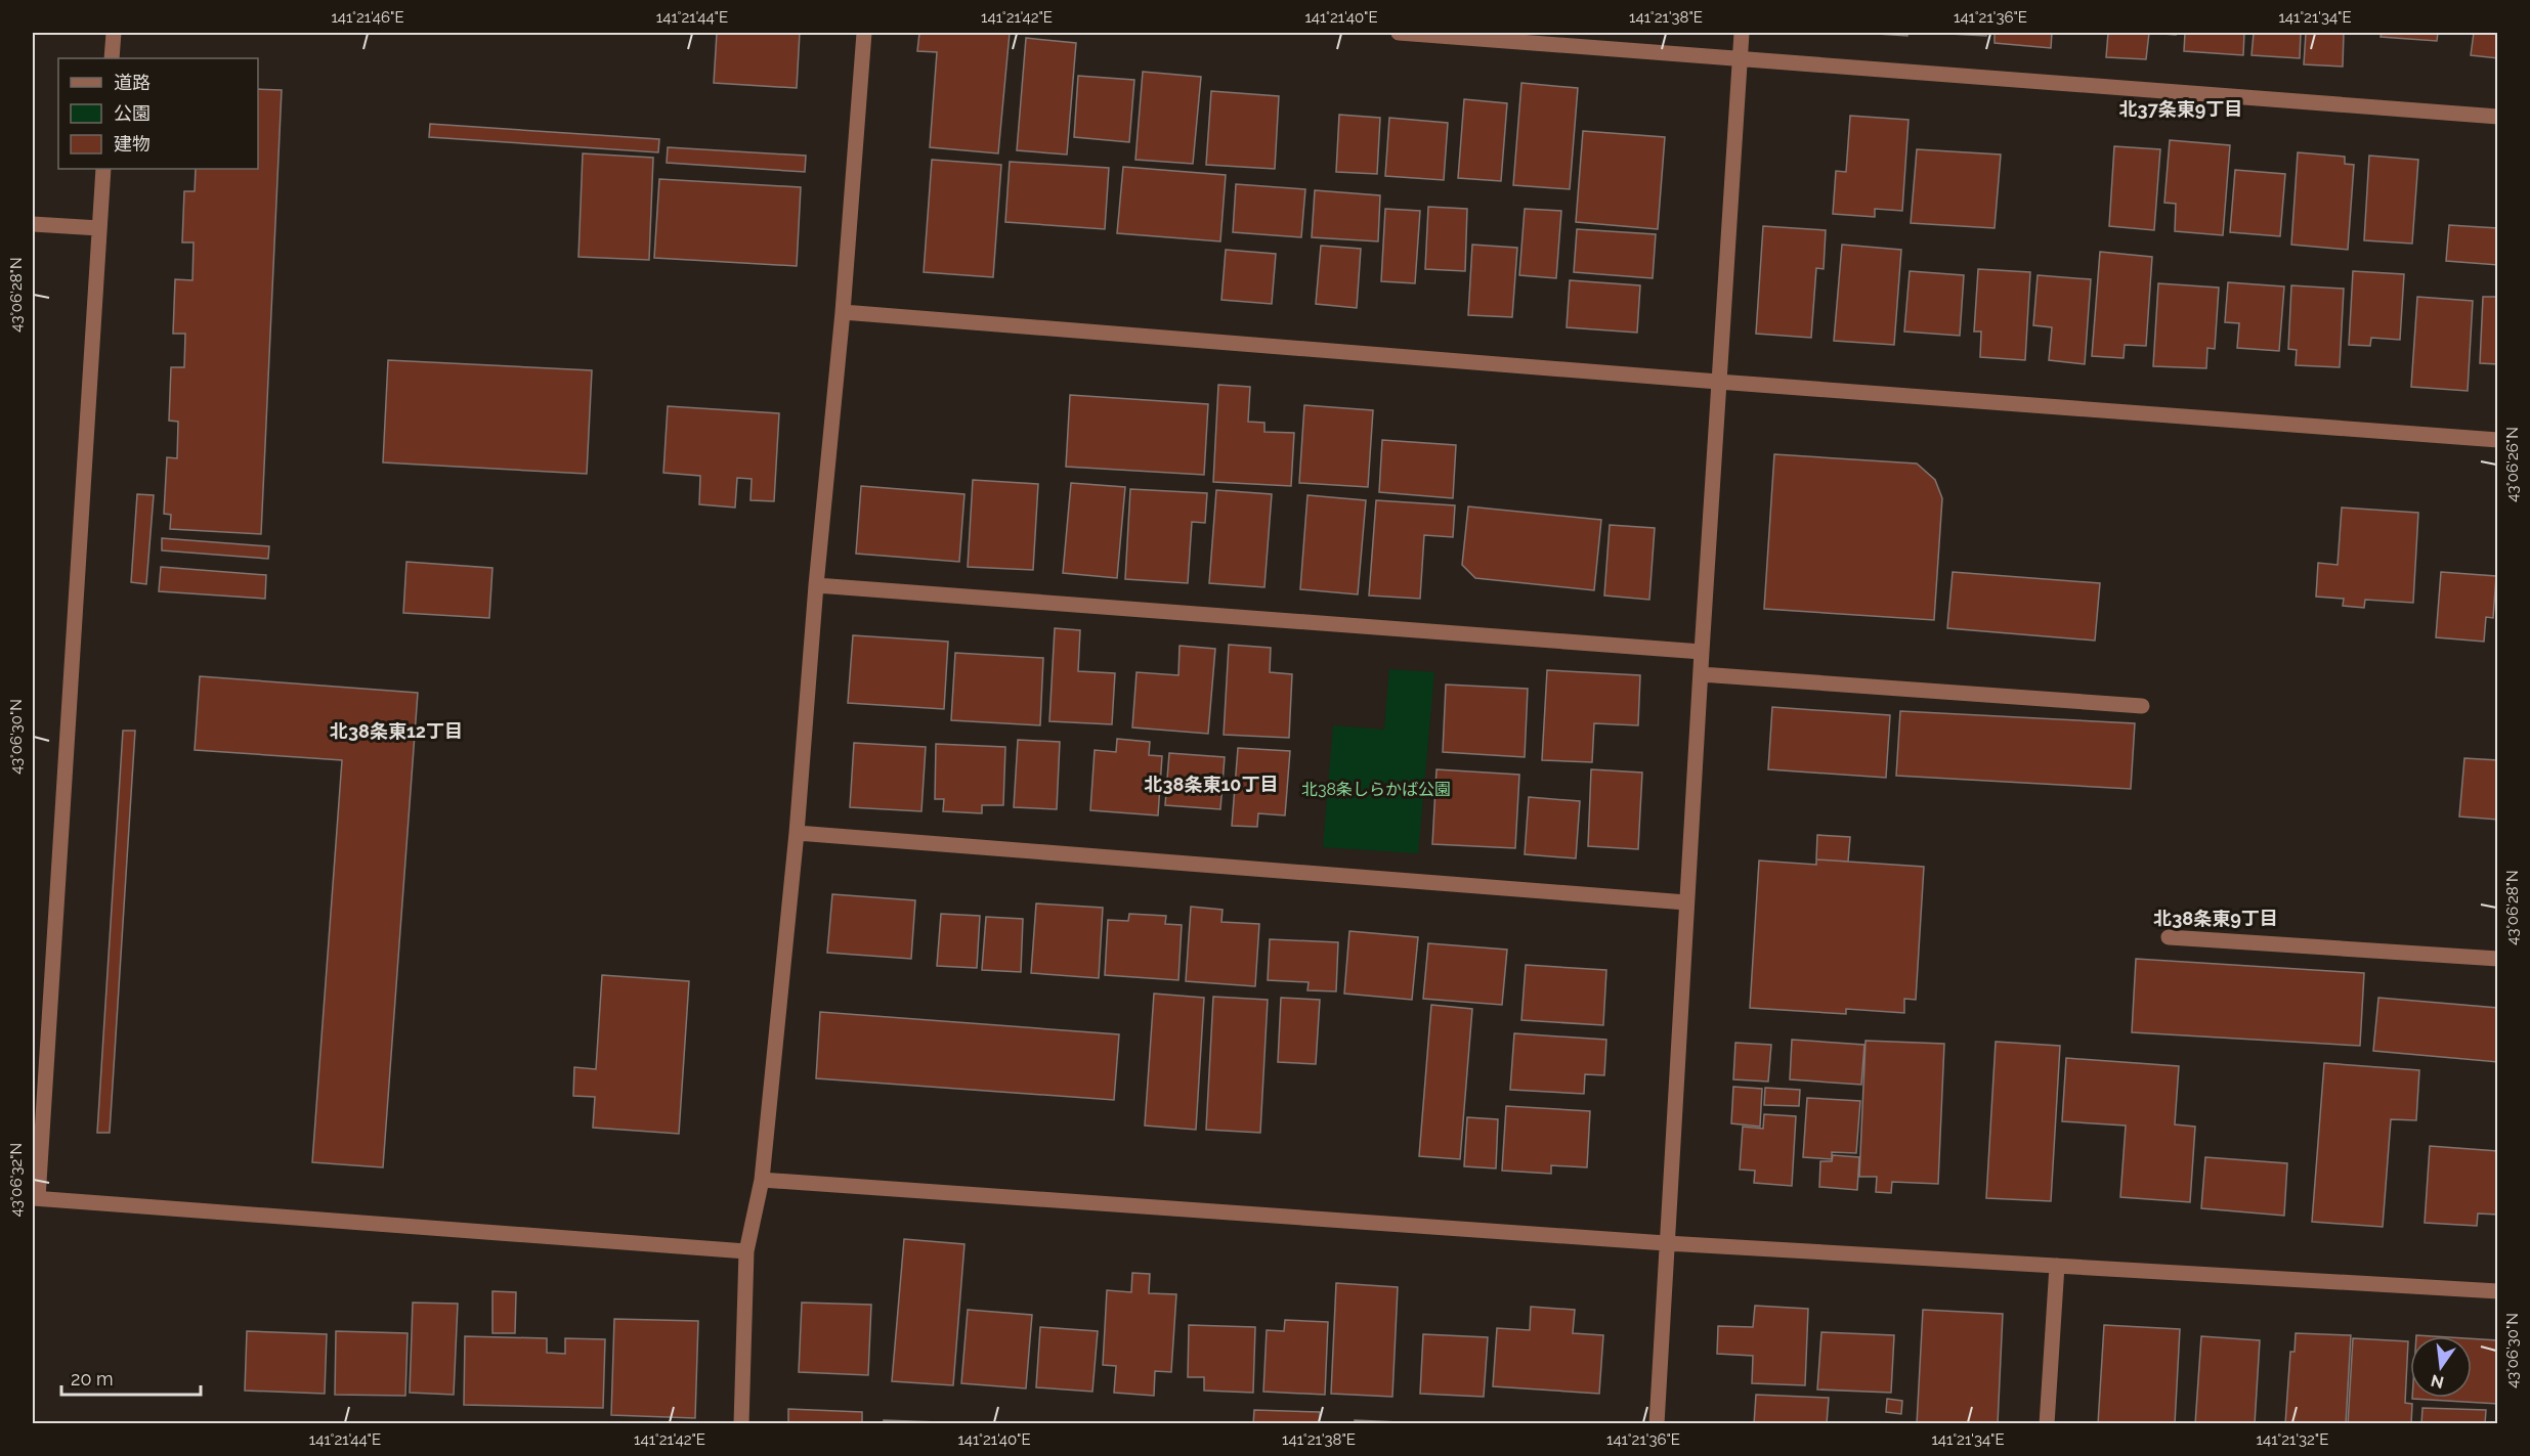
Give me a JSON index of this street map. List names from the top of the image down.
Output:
{
  "districts": [
    "北37条東9丁目",
    "北38条東12丁目",
    "北38条東10丁目",
    "北38条東9丁目"
  ],
  "parks": ["北38条しらかば公園"],
  "legend": ["道路", "公園", "建物"],
  "scale_bar": "20 m",
  "north": "bottom",
  "coordinates": [
    "141°21'46\"E",
    "141°21'44\"E",
    "141°21'42\"E",
    "141°21'40\"E",
    "141°21'38\"E",
    "141°21'36\"E",
    "141°21'34\"E",
    "43°06'28\"N",
    "43°06'26\"N",
    "43°06'30\"N",
    "43°06'32\"N",
    "141°21'32\"E"
  ]
}
